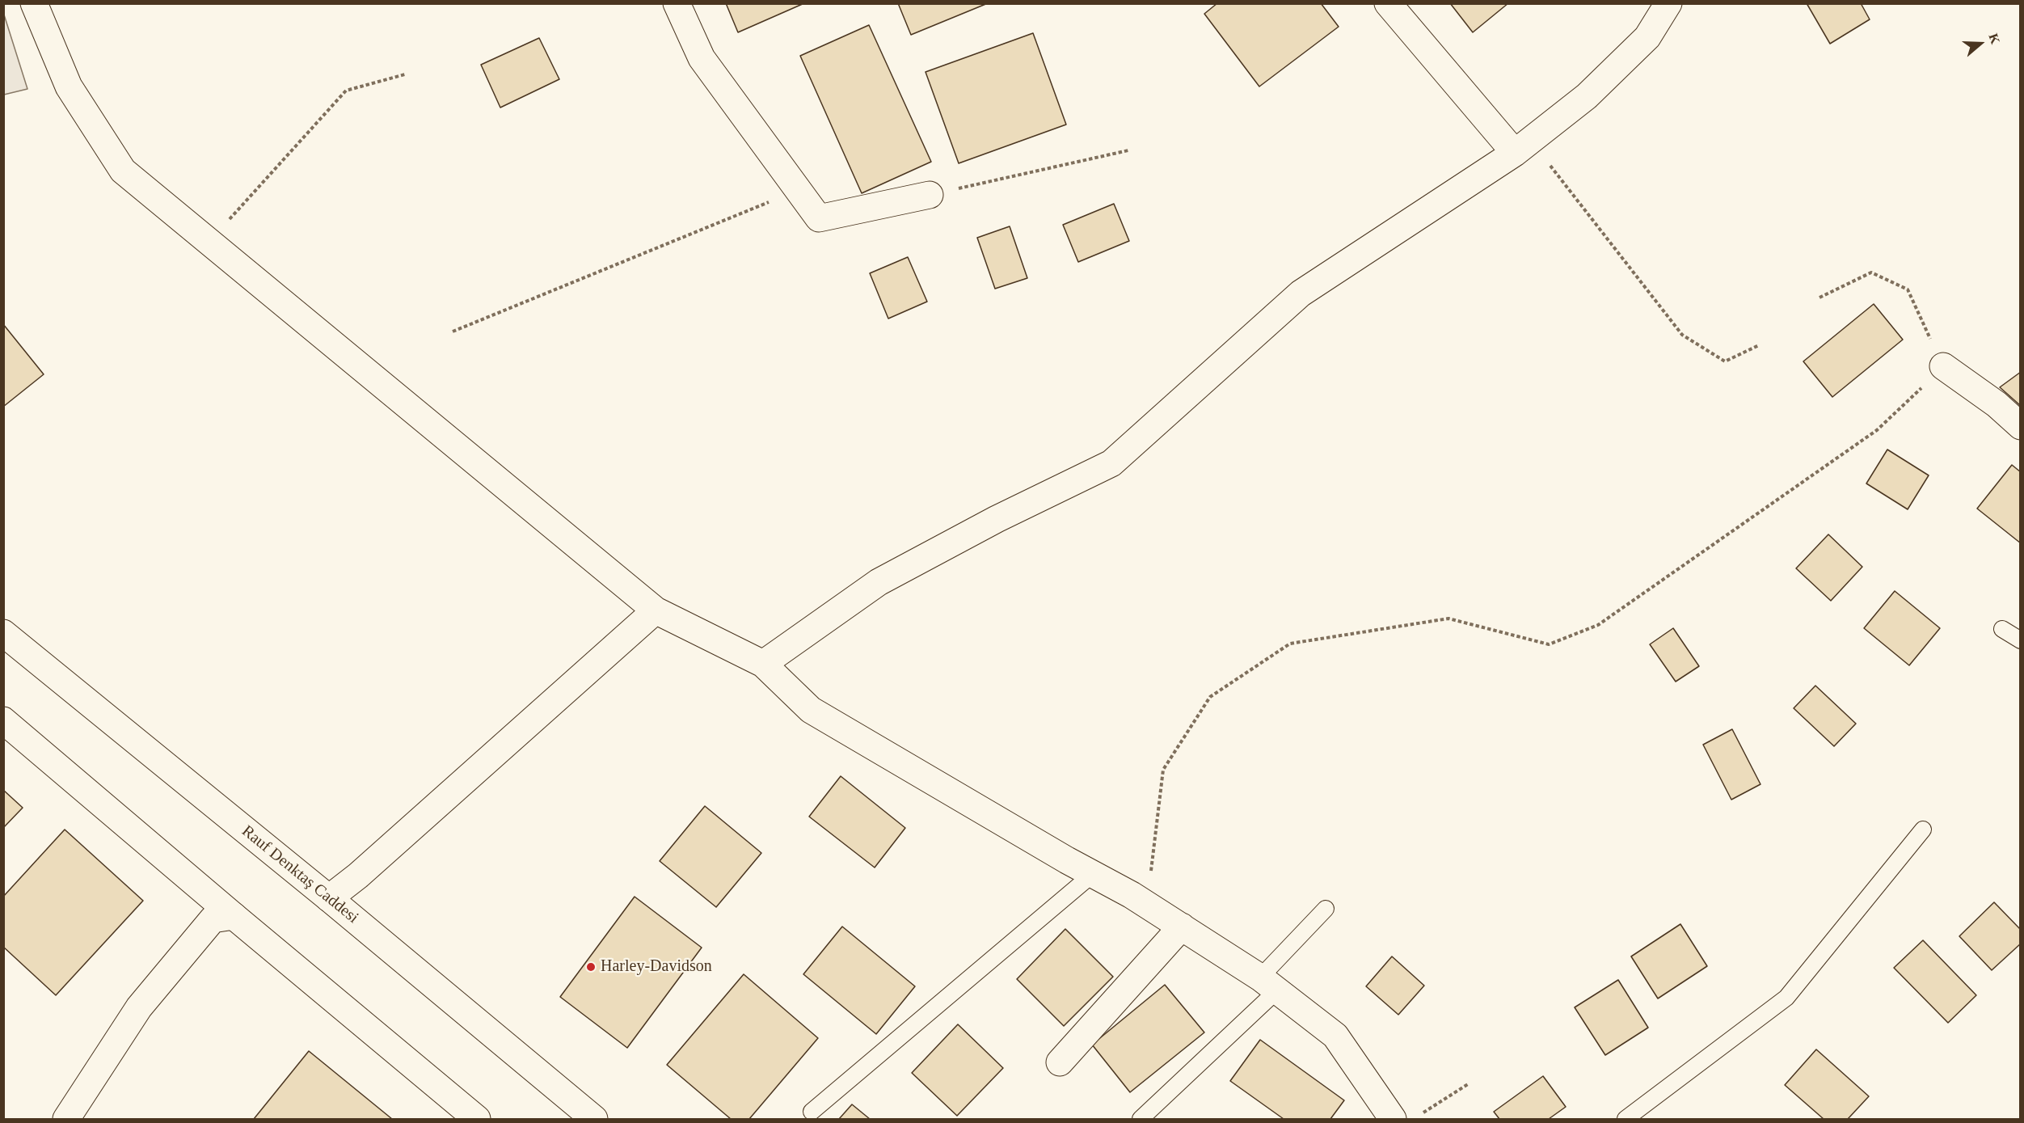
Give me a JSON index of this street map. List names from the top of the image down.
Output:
{
  "streets": {
    "street": ["Rauf Denktaş Caddesi"]
  },
  "places": ["Harley-Davidson"],
  "north": "right"
}
